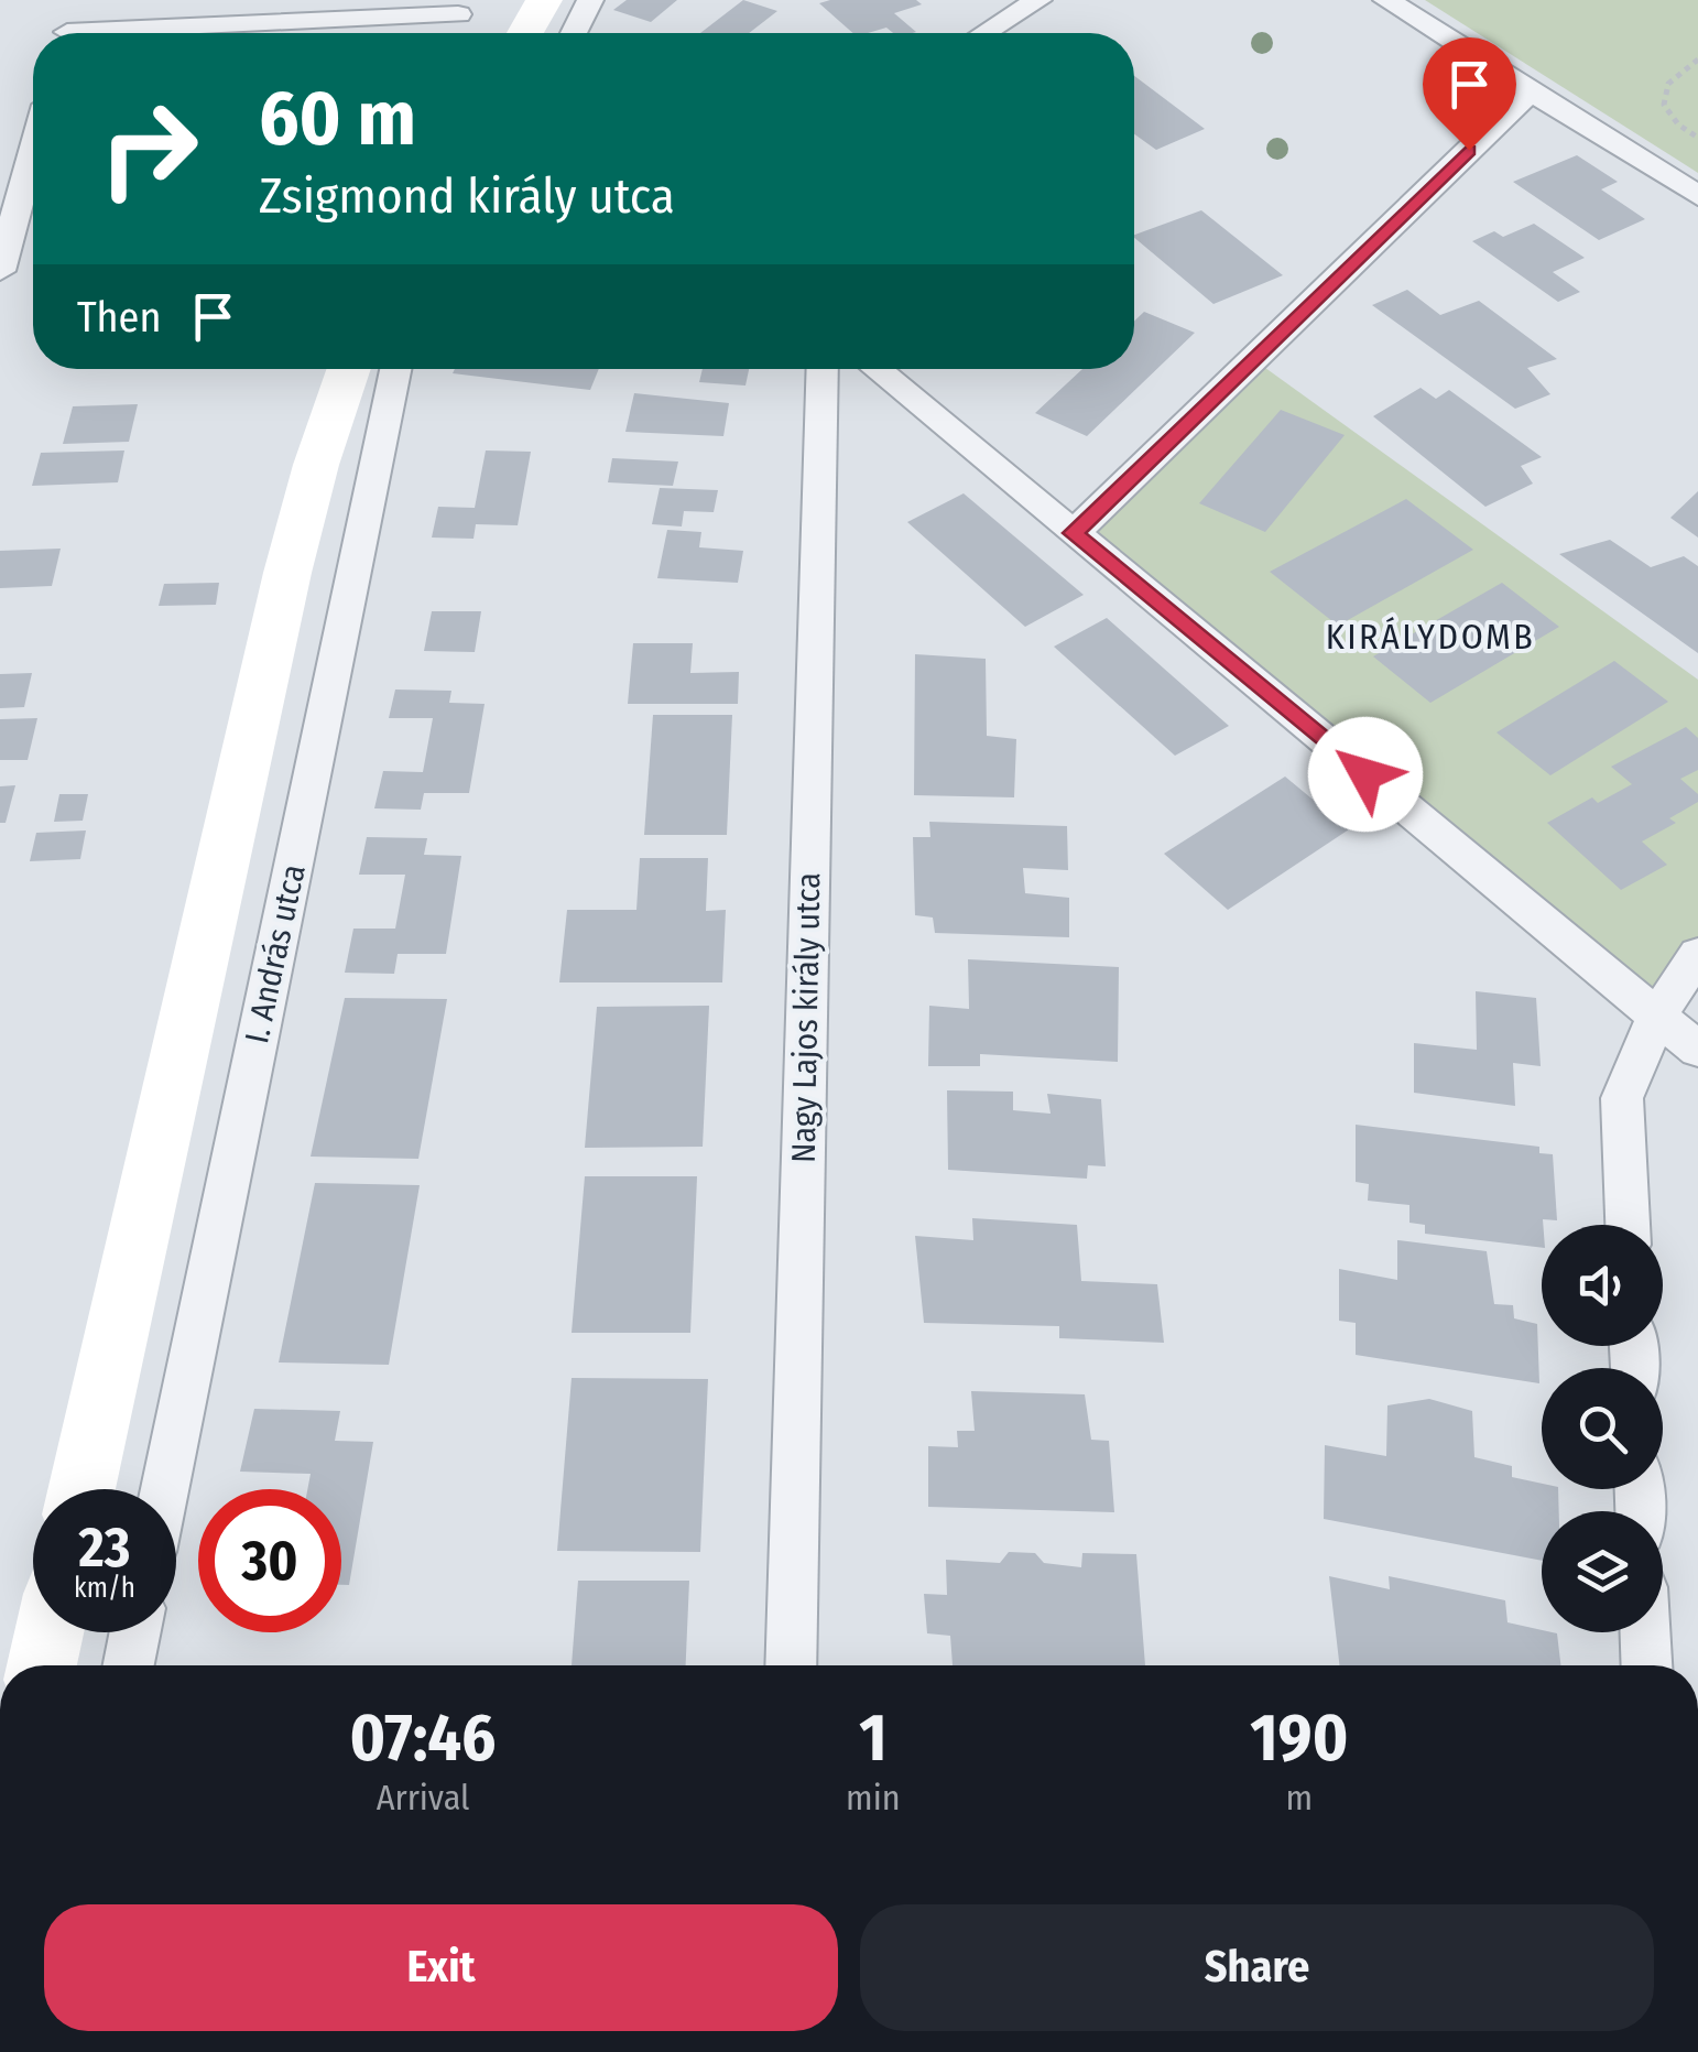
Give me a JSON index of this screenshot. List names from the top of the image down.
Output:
{
  "streets": {
    "street": ["I. András utca", "Nagy Lajos király utca"]
  },
  "districts": ["KIRÁLYDOMB"],
  "page": {
    "turn": ["60 m", "Zsigmond király utca"],
    "then": "Then",
    "speed": "23 km/h",
    "limit": "30",
    "eta": [
      "07:46",
      "Arrival",
      "1",
      "min",
      "190",
      "m"
    ],
    "buttons": ["Exit", "Share"]
  }
}
